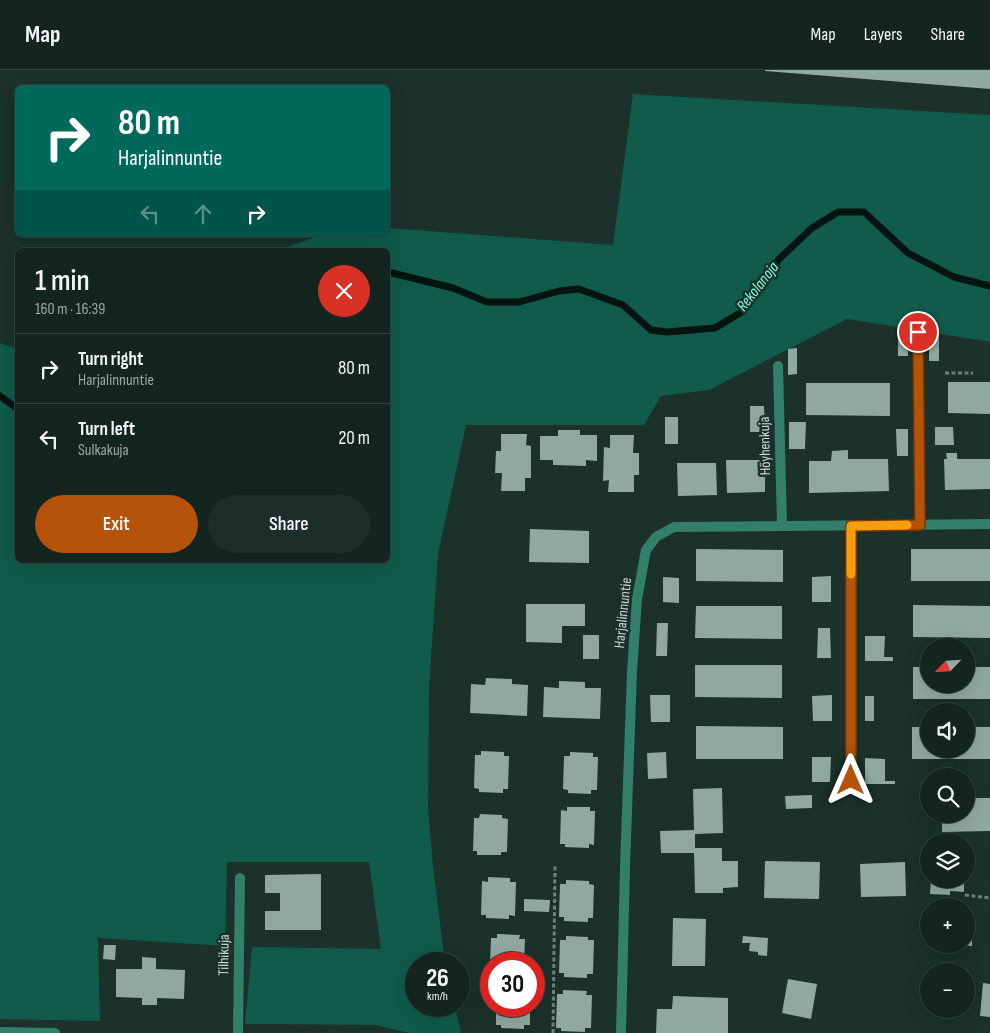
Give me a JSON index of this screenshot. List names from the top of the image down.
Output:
{
  "streets": {
    "street": ["Höyhenkuja", "Harjalinnuntie", "Tilhikuja"]
  },
  "crossings": [
    ["Höyhenkuja", "Harjalinnuntie"]
  ],
  "water": ["Rekolanoja"],
  "north": "bottom left",
  "page": {
    "header": "Map",
    "nav": ["Map", "Layers", "Share"],
    "turn": ["80 m", "Harjalinnuntie"],
    "heading": ["1 min", "160 m · 16:39"],
    "list": [
      {
        "name": "Turn right",
        "note": "Harjalinnuntie",
        "value": "80 m"
      },
      {
        "name": "Turn left",
        "note": "Sulkakuja",
        "value": "20 m"
      }
    ],
    "buttons": ["Exit", "Share"],
    "map_buttons": ["+", "−"],
    "speed": "26 km/h",
    "limit": "30"
  }
}
